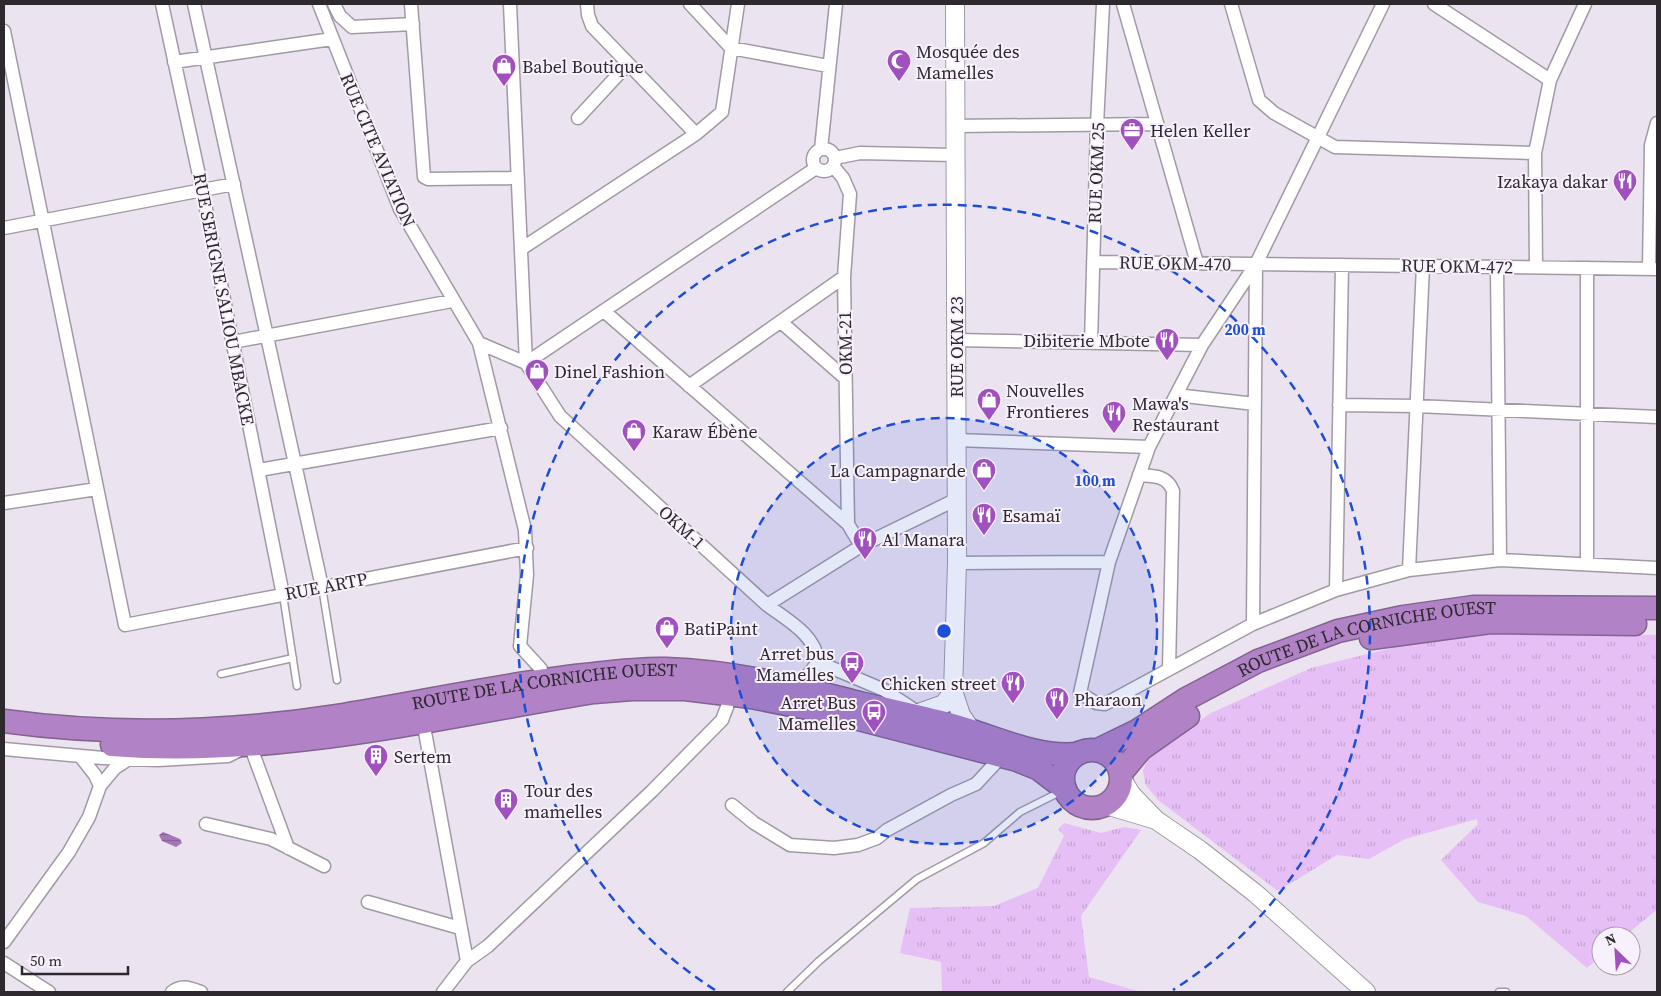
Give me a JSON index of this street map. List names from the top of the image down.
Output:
{
  "streets": {
    "highway": ["ROUTE DE LA CORNICHE OUEST"],
    "street": [
      "RUE CITE AVIATION",
      "RUE OKM 25",
      "RUE OKM-470",
      "RUE OKM-472",
      "RUE SERIGNE SALIOU MBACKE",
      "OKM-21",
      "RUE OKM 23",
      "OKM-1",
      "RUE ARTP"
    ]
  },
  "crossings": [
    ["RUE CITE AVIATION", "RUE ARTP"],
    ["RUE CITE AVIATION", "ROUTE DE LA CORNICHE OUEST"],
    ["RUE OKM 25", "RUE OKM-470"],
    ["RUE OKM-470", "RUE OKM-472"],
    ["RUE SERIGNE SALIOU MBACKE", "RUE ARTP"],
    ["RUE OKM 23", "ROUTE DE LA CORNICHE OUEST"]
  ],
  "places": {
    "mosque": ["Mosquée des Mamelles"],
    "shop": [
      "Babel Boutique",
      "Dinel Fashion",
      "Nouvelles Frontieres",
      "Karaw Ébène",
      "La Campagnarde",
      "BatiPaint"
    ],
    "office": ["Helen Keller"],
    "restaurant": [
      "Izakaya dakar",
      "Dibiterie Mbote",
      "Mawa's Restaurant",
      "Esamaï",
      "Al Manara",
      "Chicken street",
      "Pharaon"
    ],
    "bus stop": ["Arret bus Mamelles", "Arret Bus Mamelles"],
    "building": ["Sertem", "Tour des mamelles"]
  },
  "scale_bar": "50 m",
  "north": "top left",
  "rings": ["200 m", "100 m"]
}
